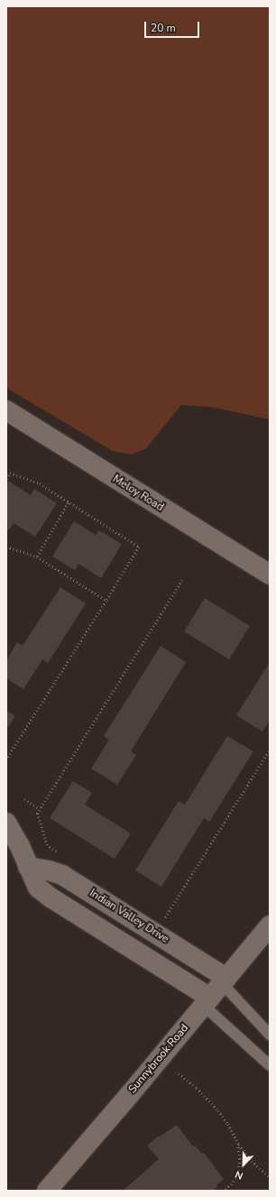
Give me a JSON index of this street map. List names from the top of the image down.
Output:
{
  "streets": {
    "street": ["Meloy Road", "Indian Valley Drive", "Sunnybrook Road"]
  },
  "crossings": [
    ["Indian Valley Drive", "Sunnybrook Road"]
  ],
  "scale_bar": "20 m",
  "north": "bottom left"
}
